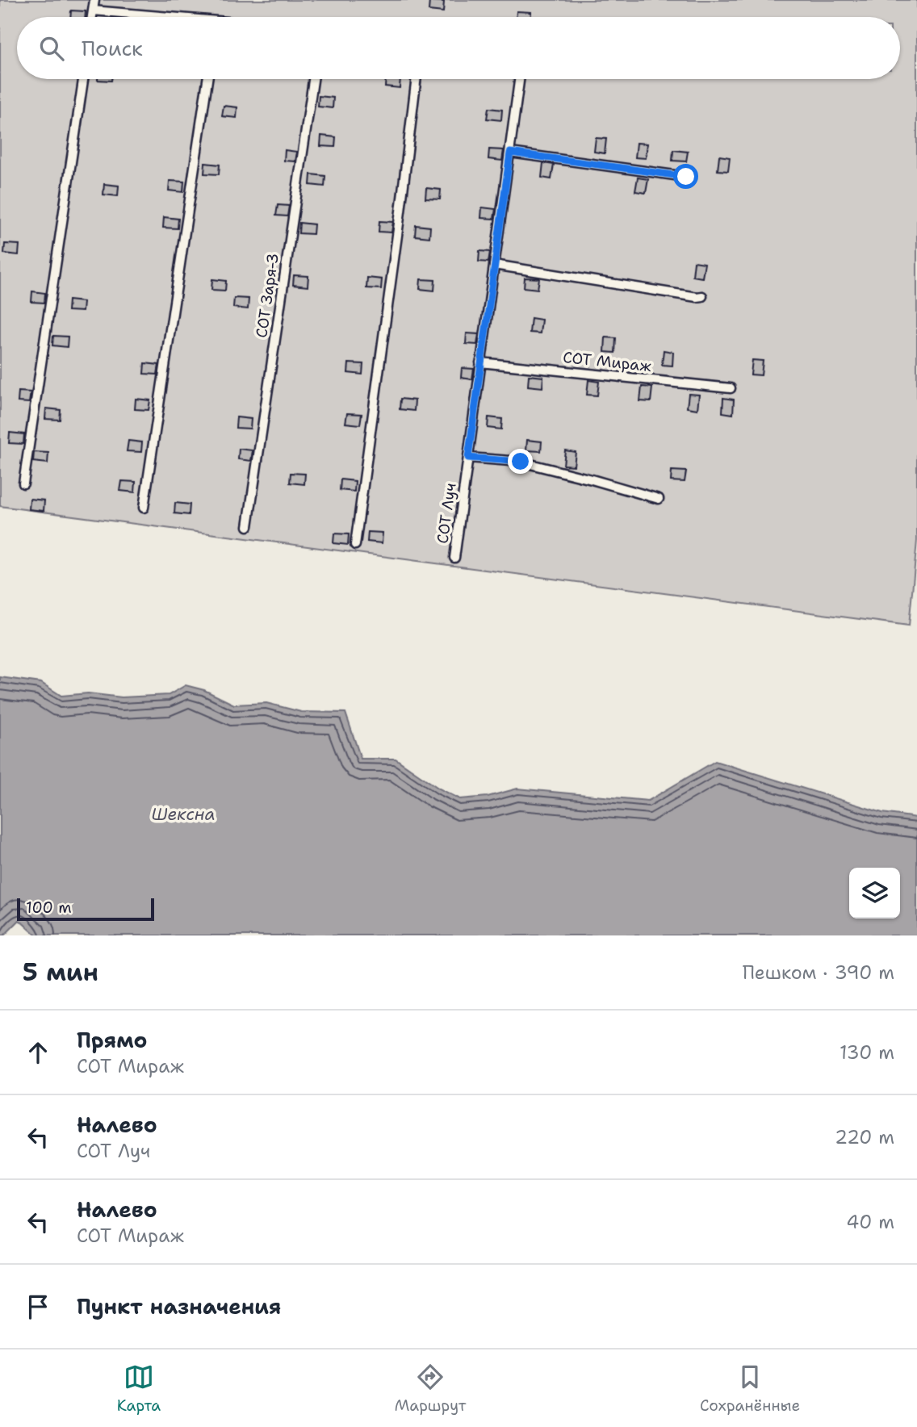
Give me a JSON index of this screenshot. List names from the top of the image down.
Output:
{
  "streets": {
    "street": ["СОТ Заря-3", "СОТ Мираж", "СОТ Луч"]
  },
  "crossings": [
    ["СОТ Мираж", "СОТ Луч"]
  ],
  "water": ["Шексна"],
  "scale_bar": "100 m",
  "page": {
    "search": "Поиск",
    "scale": "100 m",
    "heading": ["5 мин", "Пешком · 390 m"],
    "list": [
      ["Прямо", "СОТ Мираж", "130 m"],
      ["Налево", "СОТ Луч", "220 m"],
      ["Налево", "СОТ Мираж", "40 m"],
      "Пункт назначения"
    ],
    "nav": ["Карта", "Маршрут", "Сохранённые"]
  }
}
